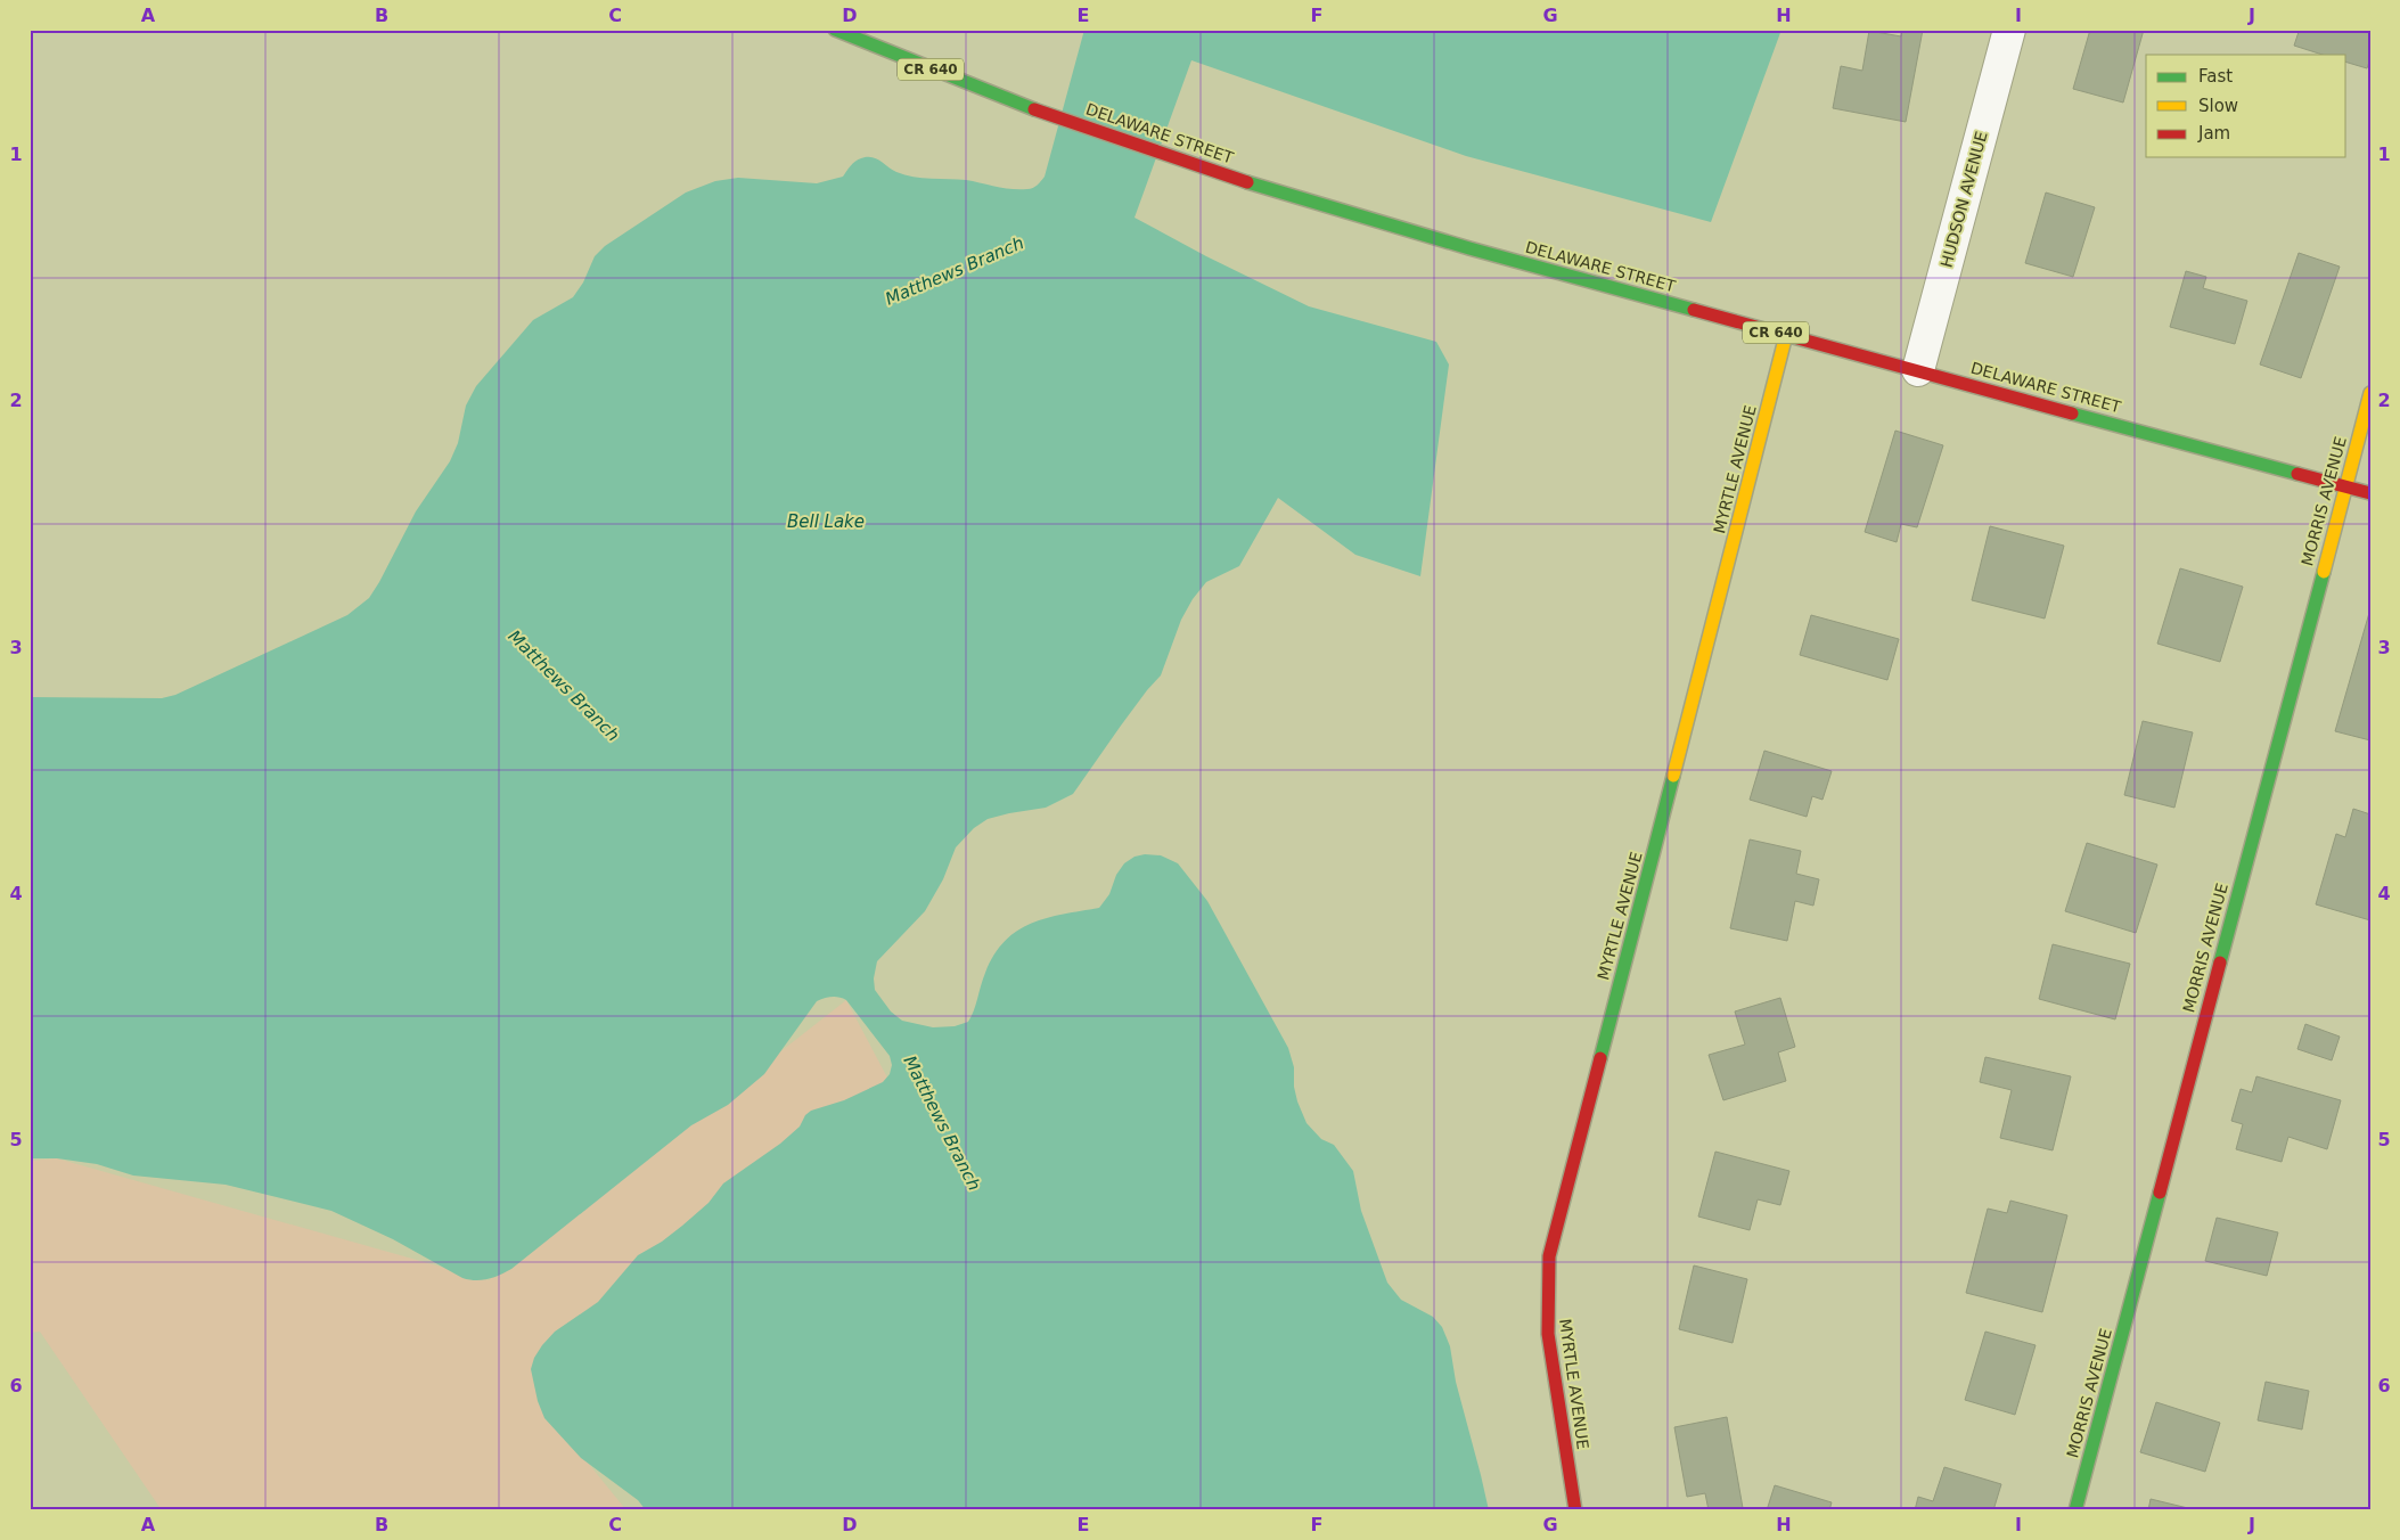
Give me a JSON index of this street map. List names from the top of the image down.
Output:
{
  "streets": {
    "street": [
      "CR 640",
      "DELAWARE STREET",
      "HUDSON AVENUE",
      "MYRTLE AVENUE",
      "MORRIS AVENUE"
    ]
  },
  "crossings": [
    ["DELAWARE STREET", "HUDSON AVENUE"],
    ["DELAWARE STREET", "MYRTLE AVENUE"],
    ["DELAWARE STREET", "MORRIS AVENUE"]
  ],
  "water": ["Matthews Branch", "Bell Lake"],
  "legend": ["Fast", "Slow", "Jam"],
  "grid": {
    "columns": [
      "A",
      "B",
      "C",
      "D",
      "E",
      "F",
      "G",
      "H",
      "I",
      "J"
    ],
    "rows": [
      "1",
      "2",
      "3",
      "4",
      "5",
      "6"
    ]
  }
}
